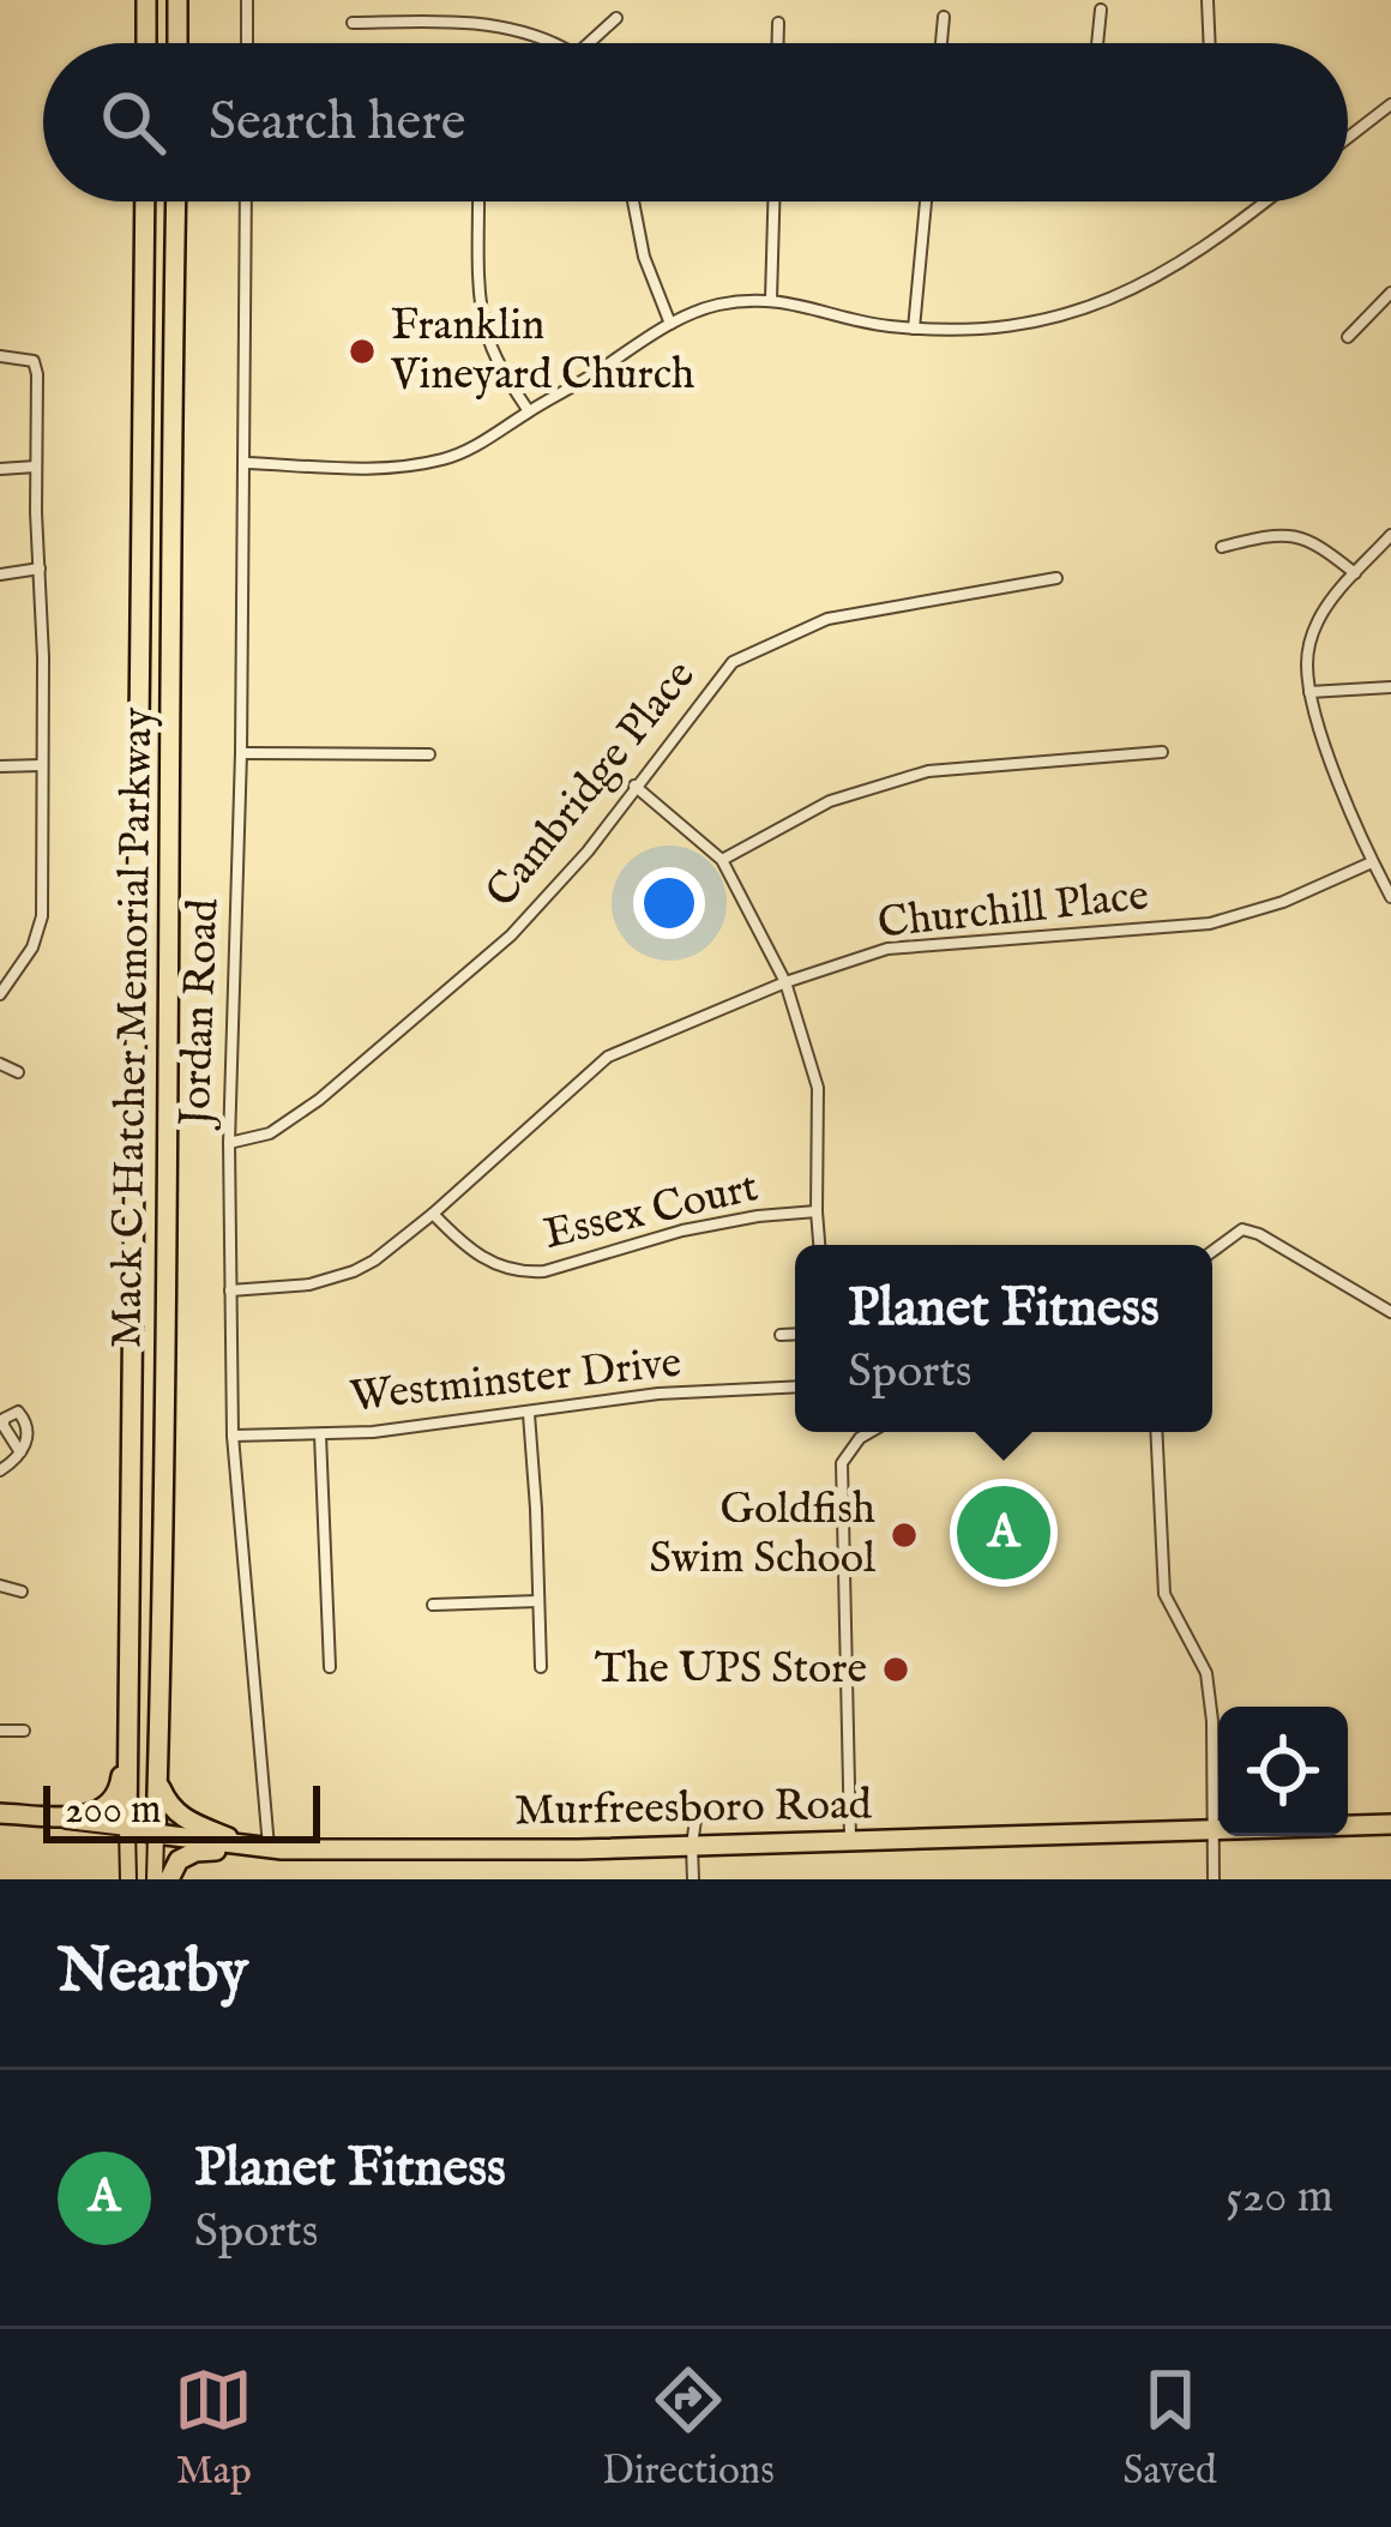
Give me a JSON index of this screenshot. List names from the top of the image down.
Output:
{
  "streets": {
    "highway": ["Mack C Hatcher Memorial Parkway", "Murfreesboro Road"],
    "street": [
      "Cambridge Place",
      "Churchill Place",
      "Jordan Road",
      "Essex Court",
      "Westminster Drive"
    ]
  },
  "crossings": [
    ["Cambridge Place", "Jordan Road"],
    ["Churchill Place", "Jordan Road"],
    ["Churchill Place", "Essex Court"],
    ["Jordan Road", "Westminster Drive"],
    ["Jordan Road", "Murfreesboro Road"],
    ["Mack C Hatcher Memorial Parkway", "Murfreesboro Road"]
  ],
  "places": ["Franklin Vineyard Church", "Goldfish Swim School", "The UPS Store"],
  "scale_bar": "200 m",
  "page": {
    "search": "Search here",
    "popup": ["Planet Fitness", "Sports"],
    "pins": "A",
    "scale": "200 m",
    "heading": "Nearby",
    "list": [
      {
        "mark": "A",
        "name": "Planet Fitness",
        "note": "Sports",
        "value": "520 m"
      }
    ],
    "nav": ["Map", "Directions", "Saved"]
  }
}
